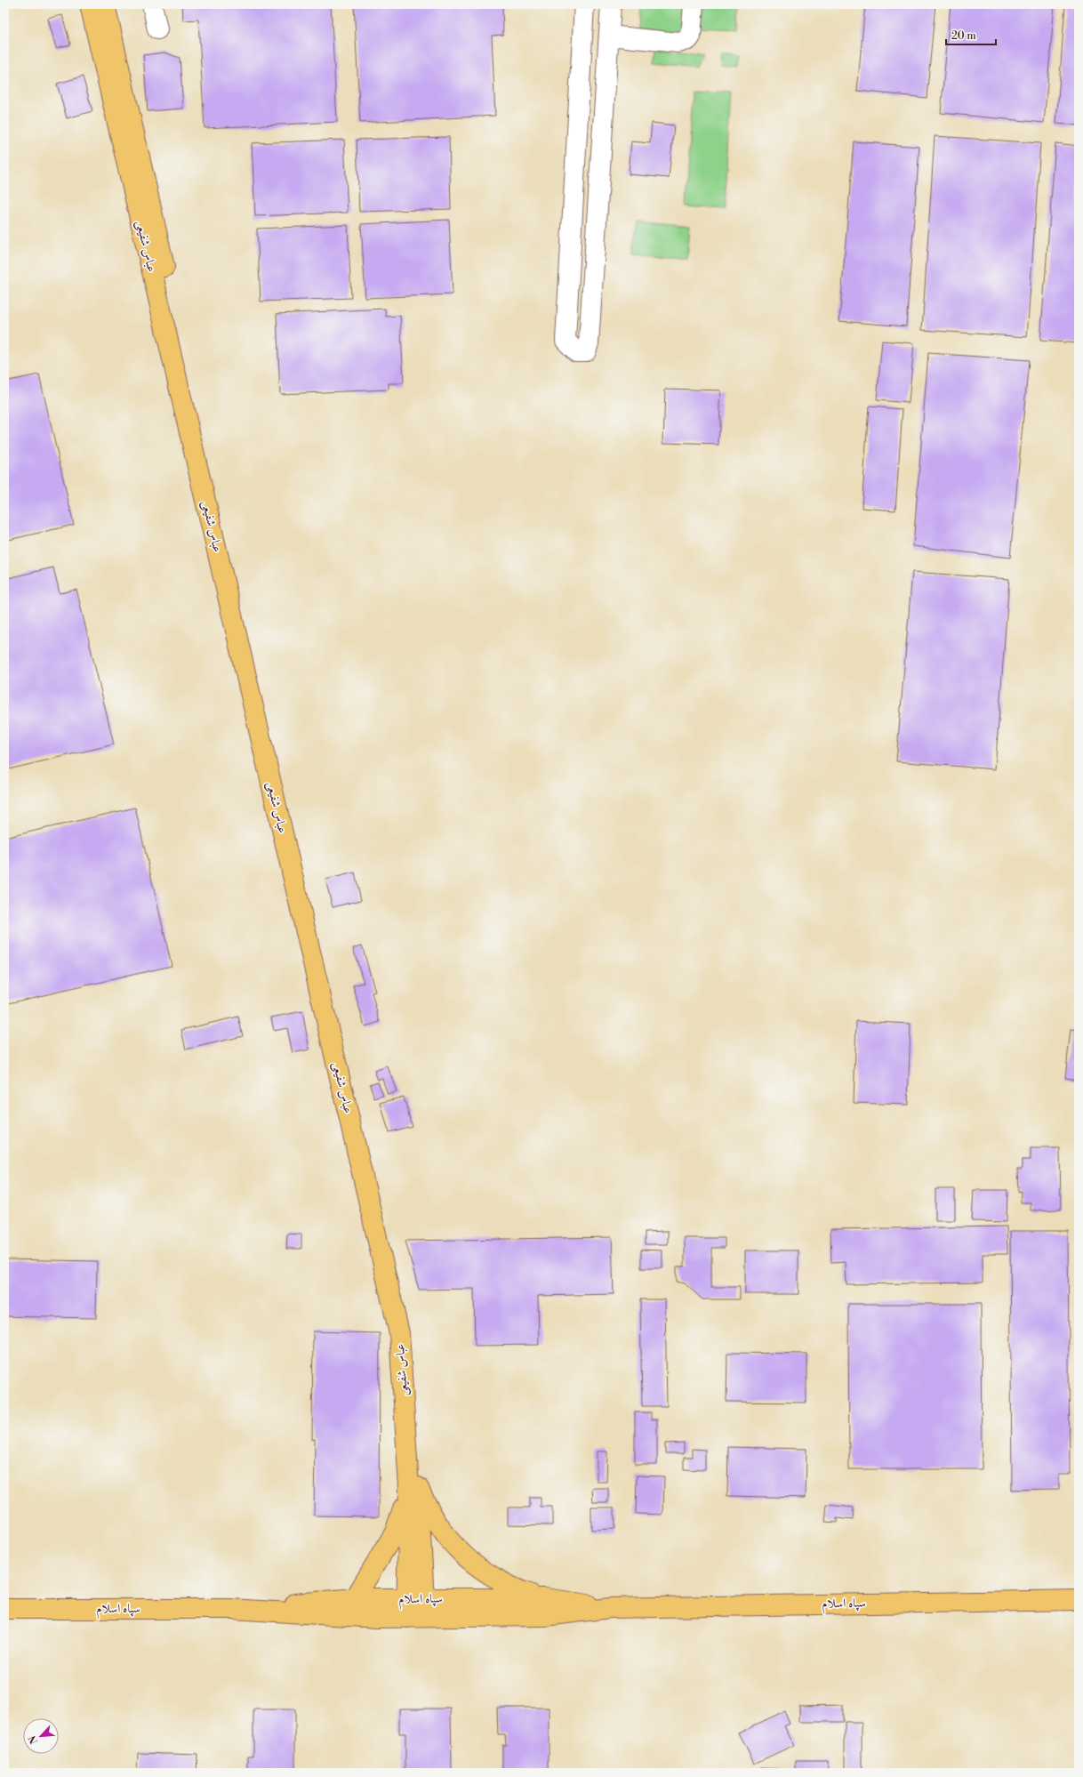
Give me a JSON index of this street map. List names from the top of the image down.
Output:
{
  "streets": {
    "main road": ["عباس شفیعی", "سپاه اسلام"]
  },
  "crossings": [
    ["عباس شفیعی", "سپاه اسلام"]
  ],
  "scale_bar": "20 m",
  "north": "bottom left"
}
